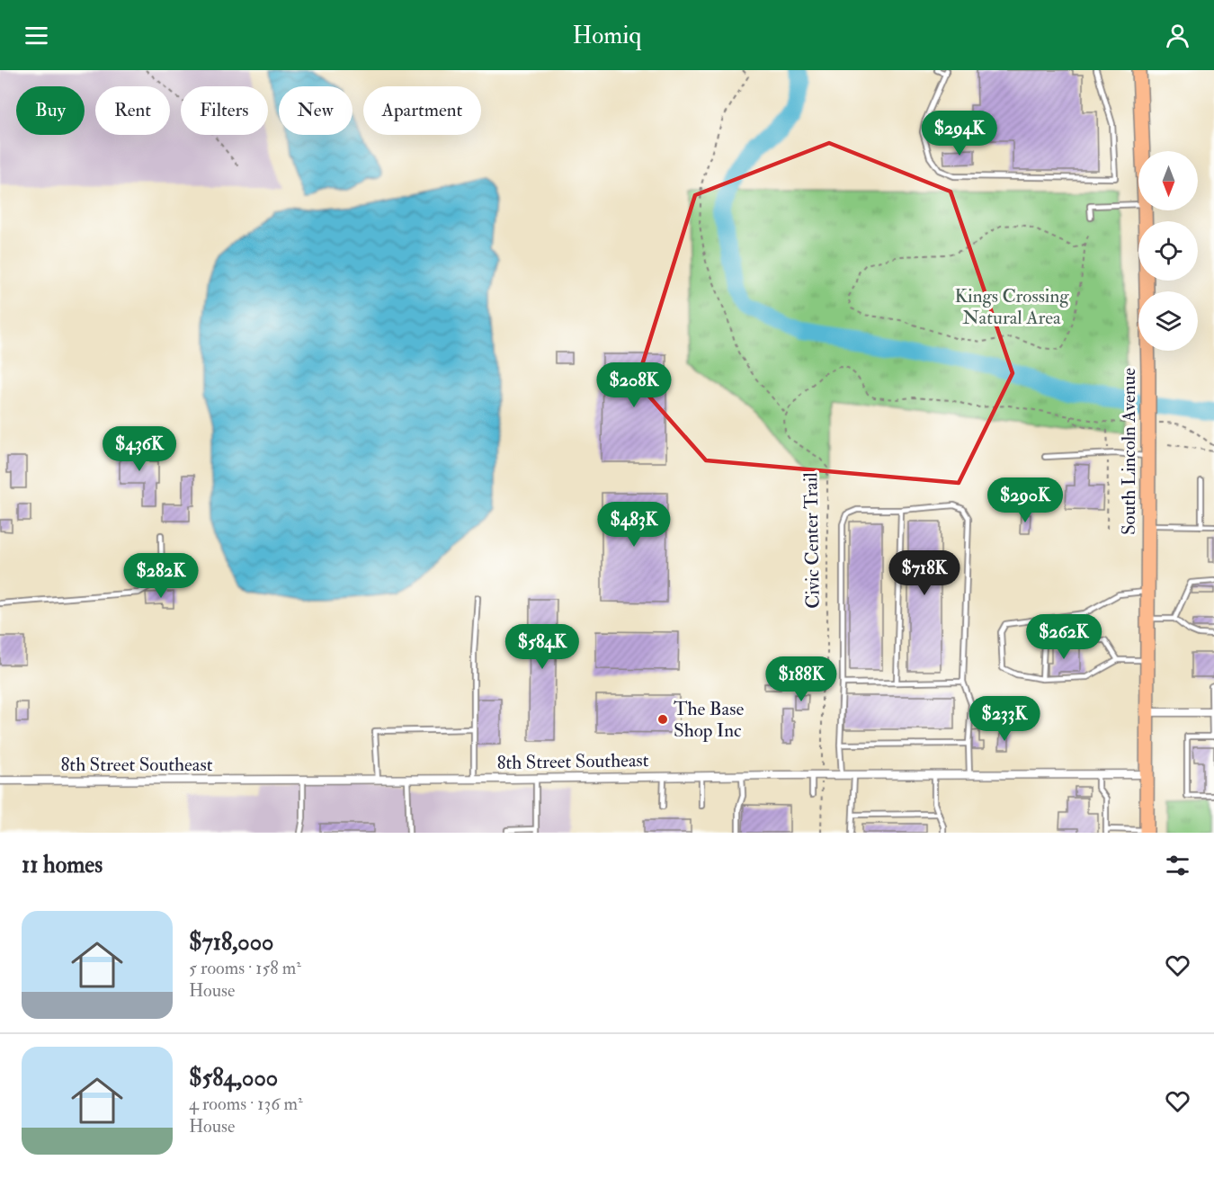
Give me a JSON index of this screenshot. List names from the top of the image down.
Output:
{
  "streets": {
    "highway": ["South Lincoln Avenue"],
    "street": ["8th Street Southeast"],
    "path": ["Civic Center Trail"]
  },
  "crossings": [
    ["South Lincoln Avenue", "8th Street Southeast"],
    ["Civic Center Trail", "8th Street Southeast"]
  ],
  "parks": ["Kings Crossing Natural Area"],
  "places": ["The Base Shop Inc"],
  "north": "bottom",
  "page": {
    "header": "Homiq",
    "chip": [
      "Buy",
      "Rent",
      "Filters",
      "New",
      "Apartment"
    ],
    "price": [
      "$294K",
      "$208K",
      "$436K",
      "$290K",
      "$483K",
      "$718K",
      "$282K",
      "$262K",
      "$584K",
      "$188K",
      "$233K"
    ],
    "heading": "11 homes",
    "list": [
      {
        "name": "$718,000",
        "note": "5 rooms · 158 m² · House"
      },
      {
        "name": "$584,000",
        "note": "4 rooms · 136 m² · House"
      }
    ]
  }
}
